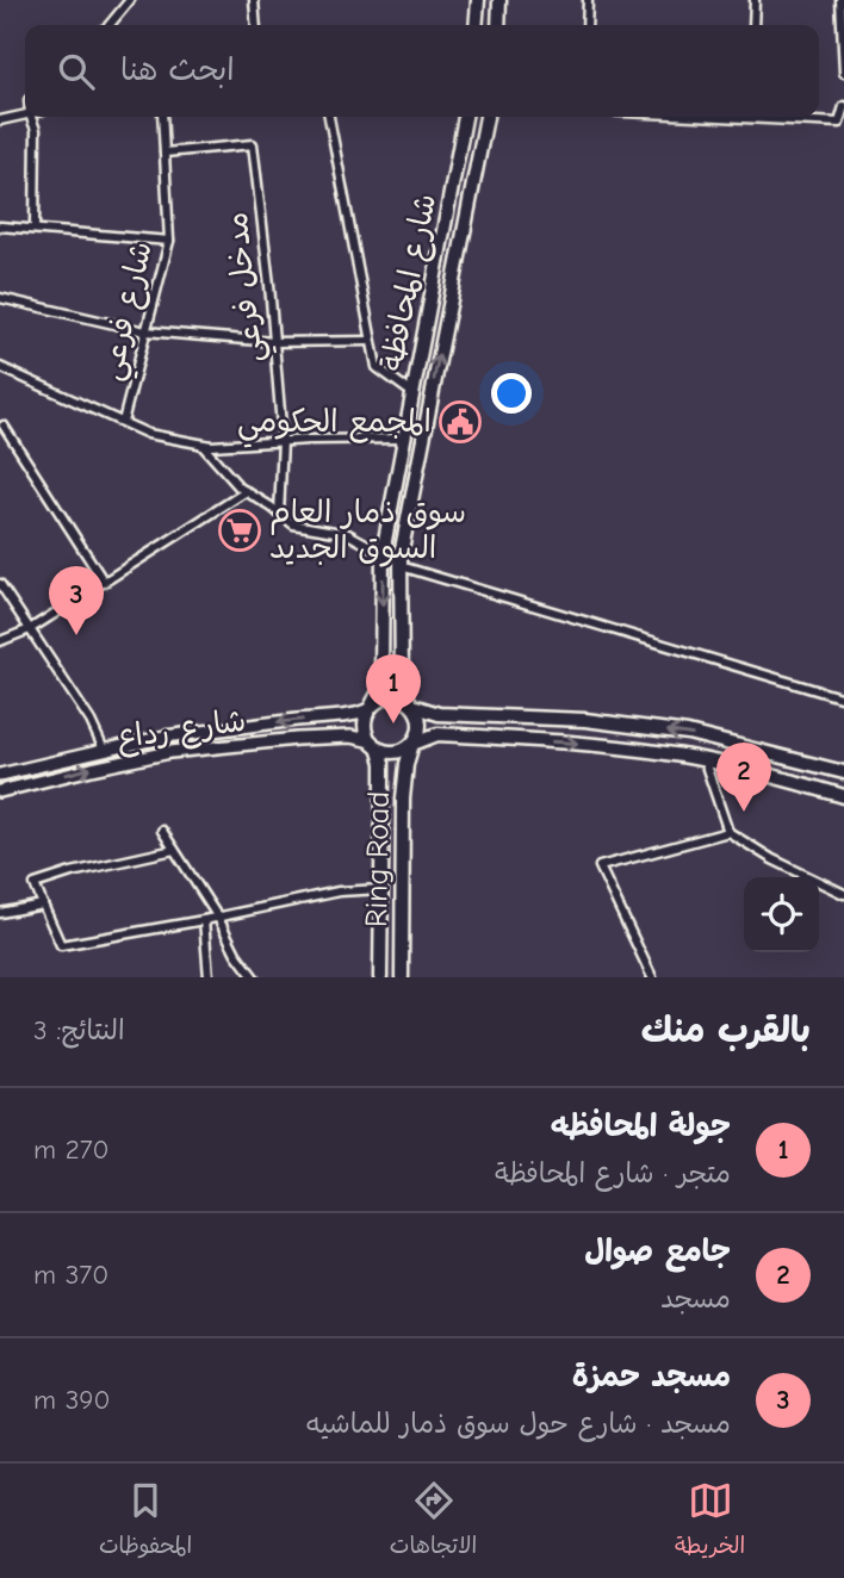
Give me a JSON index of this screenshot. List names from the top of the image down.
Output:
{
  "streets": {
    "main road": ["شارع المحافظة", "شارع رداع", "Ring Road"],
    "street": ["مدخل فرعي", "شارع فرعي"]
  },
  "crossings": [
    ["شارع المحافظة", "شارع رداع"],
    ["شارع المحافظة", "Ring Road"],
    ["مدخل فرعي", "شارع فرعي"],
    ["شارع رداع", "Ring Road"]
  ],
  "places": {
    "public building": ["المجمع الحكومي"],
    "supermarket": ["سوق ذمار العام السوق الجديد"]
  },
  "page": {
    "search": "ابحث هنا",
    "pins": ["3", "1", "2"],
    "heading": ["بالقرب منك", "النتائج: 3"],
    "list": [
      {
        "mark": "1",
        "name": "جولة المحافظه",
        "note": "متجر · شارع المحافظة",
        "value": "270 m"
      },
      {
        "mark": "2",
        "name": "جامع صوال",
        "note": "مسجد",
        "value": "370 m"
      },
      {
        "mark": "3",
        "name": "مسجد حمزة",
        "note": "مسجد · شارع حول سوق ذمار للماشيه",
        "value": "390 m"
      }
    ],
    "nav": ["الخريطة", "الاتجاهات", "المحفوظات"]
  }
}
